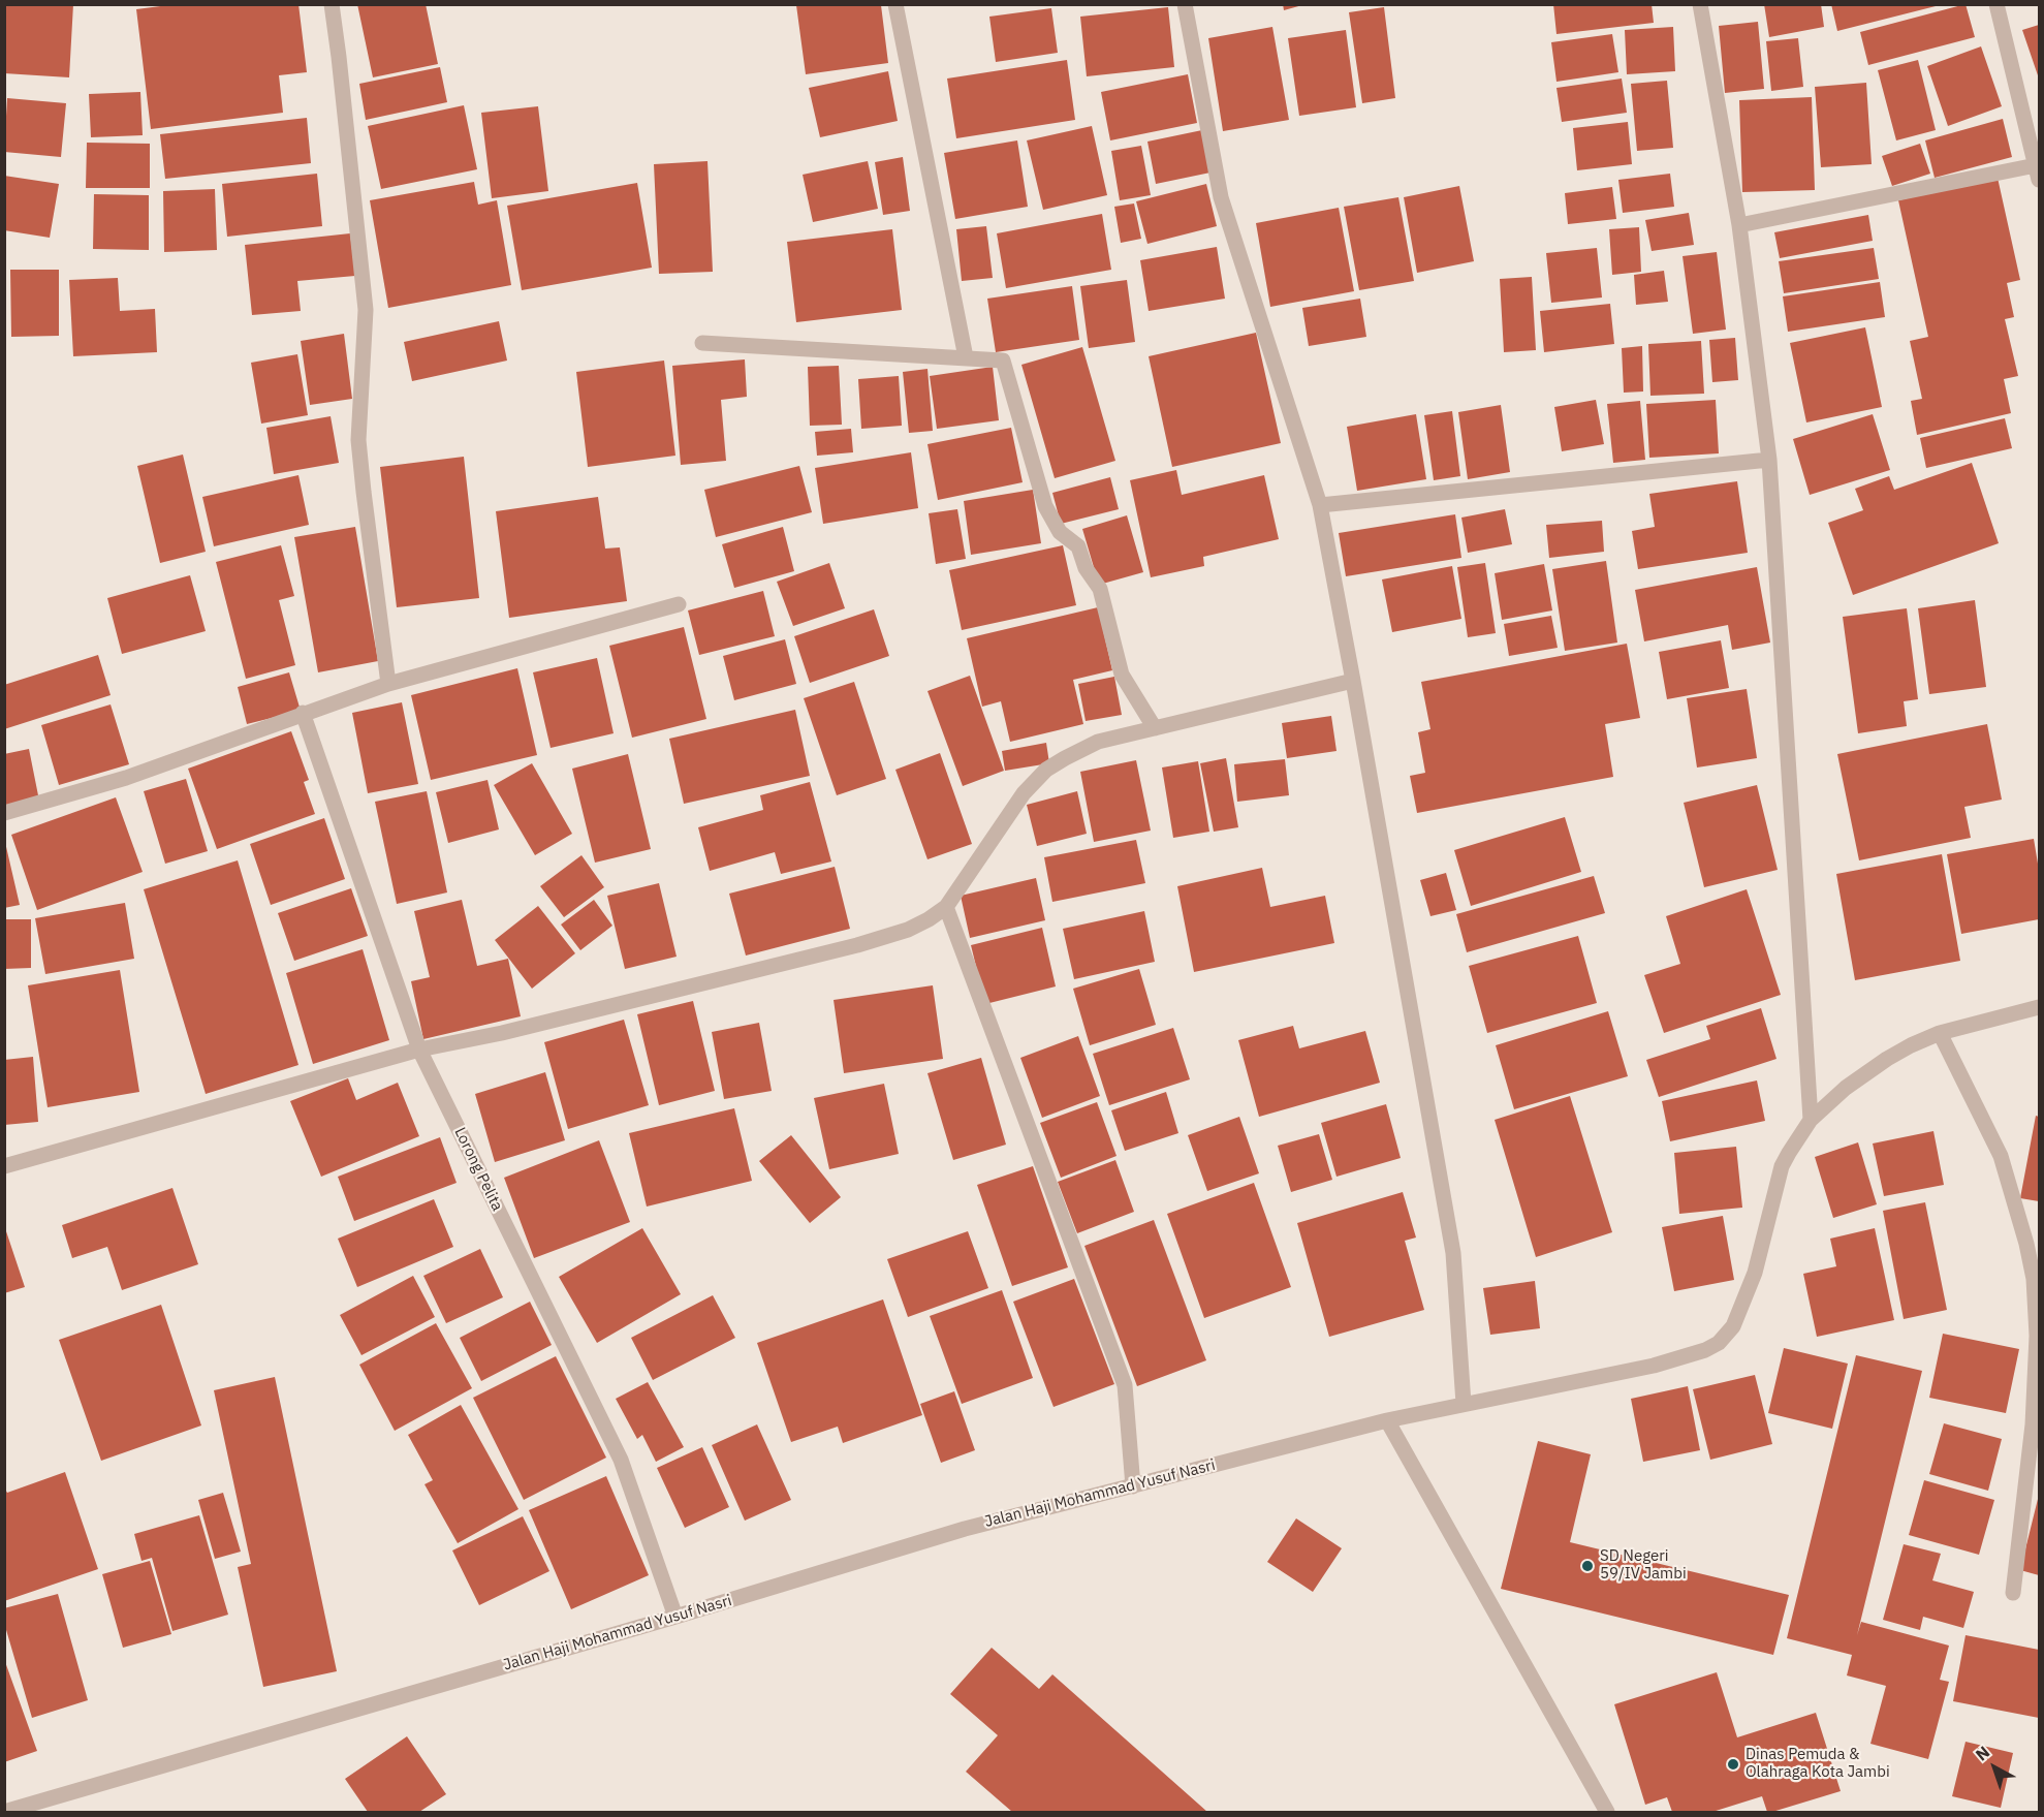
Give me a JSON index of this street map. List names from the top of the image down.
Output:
{
  "streets": {
    "street": ["Lorong Pelita", "Jalan Haji Mohammad Yusuf Nasri"]
  },
  "crossings": [
    ["Lorong Pelita", "Jalan Haji Mohammad Yusuf Nasri"]
  ],
  "places": ["SD Negeri 59/IV Jambi", "Dinas Pemuda & Olahraga Kota Jambi"],
  "north": "top left"
}
